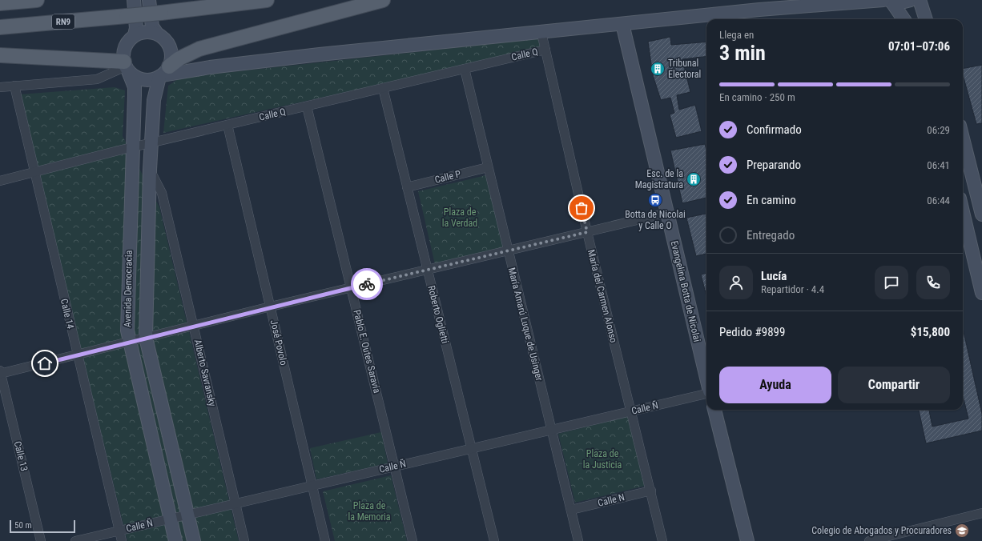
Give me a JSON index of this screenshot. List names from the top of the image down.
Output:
{
  "streets": {
    "main road": ["RN9"],
    "street": [
      "Calle Q",
      "Calle P",
      "Avenida Democracia",
      "Evangelina Botta de Nicolai",
      "María del Carmen Alonso",
      "Calle 14",
      "Roberto Oglietti",
      "María Amarú Luque de Usinger",
      "José Povolo",
      "Pablo E. Outes Saravia",
      "Alberto Savransky",
      "Calle Ñ",
      "Calle 13",
      "Calle N"
    ]
  },
  "crossings": [
    ["Calle Q", "Avenida Democracia"],
    ["Calle Q", "María del Carmen Alonso"],
    ["Calle Q", "Calle 14"],
    ["Calle Q", "Roberto Oglietti"],
    ["Calle Q", "María Amarú Luque de Usinger"],
    ["Calle Q", "José Povolo"],
    ["Calle Q", "Pablo E. Outes Saravia"],
    ["Calle P", "Roberto Oglietti"],
    ["Calle P", "María Amarú Luque de Usinger"],
    ["Avenida Democracia", "Alberto Savransky"],
    ["Avenida Democracia", "Calle Ñ"],
    ["María del Carmen Alonso", "Calle Ñ"],
    ["María del Carmen Alonso", "Calle N"],
    ["Calle 14", "Calle Ñ"],
    ["Roberto Oglietti", "Calle Ñ"],
    ["María Amarú Luque de Usinger", "Calle Ñ"],
    ["María Amarú Luque de Usinger", "Calle N"],
    ["José Povolo", "Calle Ñ"],
    ["Pablo E. Outes Saravia", "Calle Ñ"],
    ["Alberto Savransky", "Calle Ñ"]
  ],
  "parks": ["Plaza de la Verdad", "Plaza de la Justicia", "Plaza de la Memoria"],
  "places": {
    "building": ["Tribunal Electoral", "Esc. de la Magistratura"],
    "bus stop": ["Botta de Nicolai y Calle O"],
    "school or university": ["Colegio de Abogados y Procuradores"]
  },
  "scale_bar": "50 m",
  "page": {
    "heading": ["3 min", "Llega en", "07:01–07:06"],
    "panel": [
      "Lucía",
      "Repartidor · 4.4",
      "Pedido #9899",
      "$15,800"
    ],
    "bar": "En camino · 250 m",
    "list": [
      ["Confirmado", "06:29"],
      ["Preparando", "06:41"],
      ["En camino", "06:44"],
      "Entregado"
    ],
    "buttons": ["Ayuda", "Compartir"],
    "scale": "50 m"
  }
}
